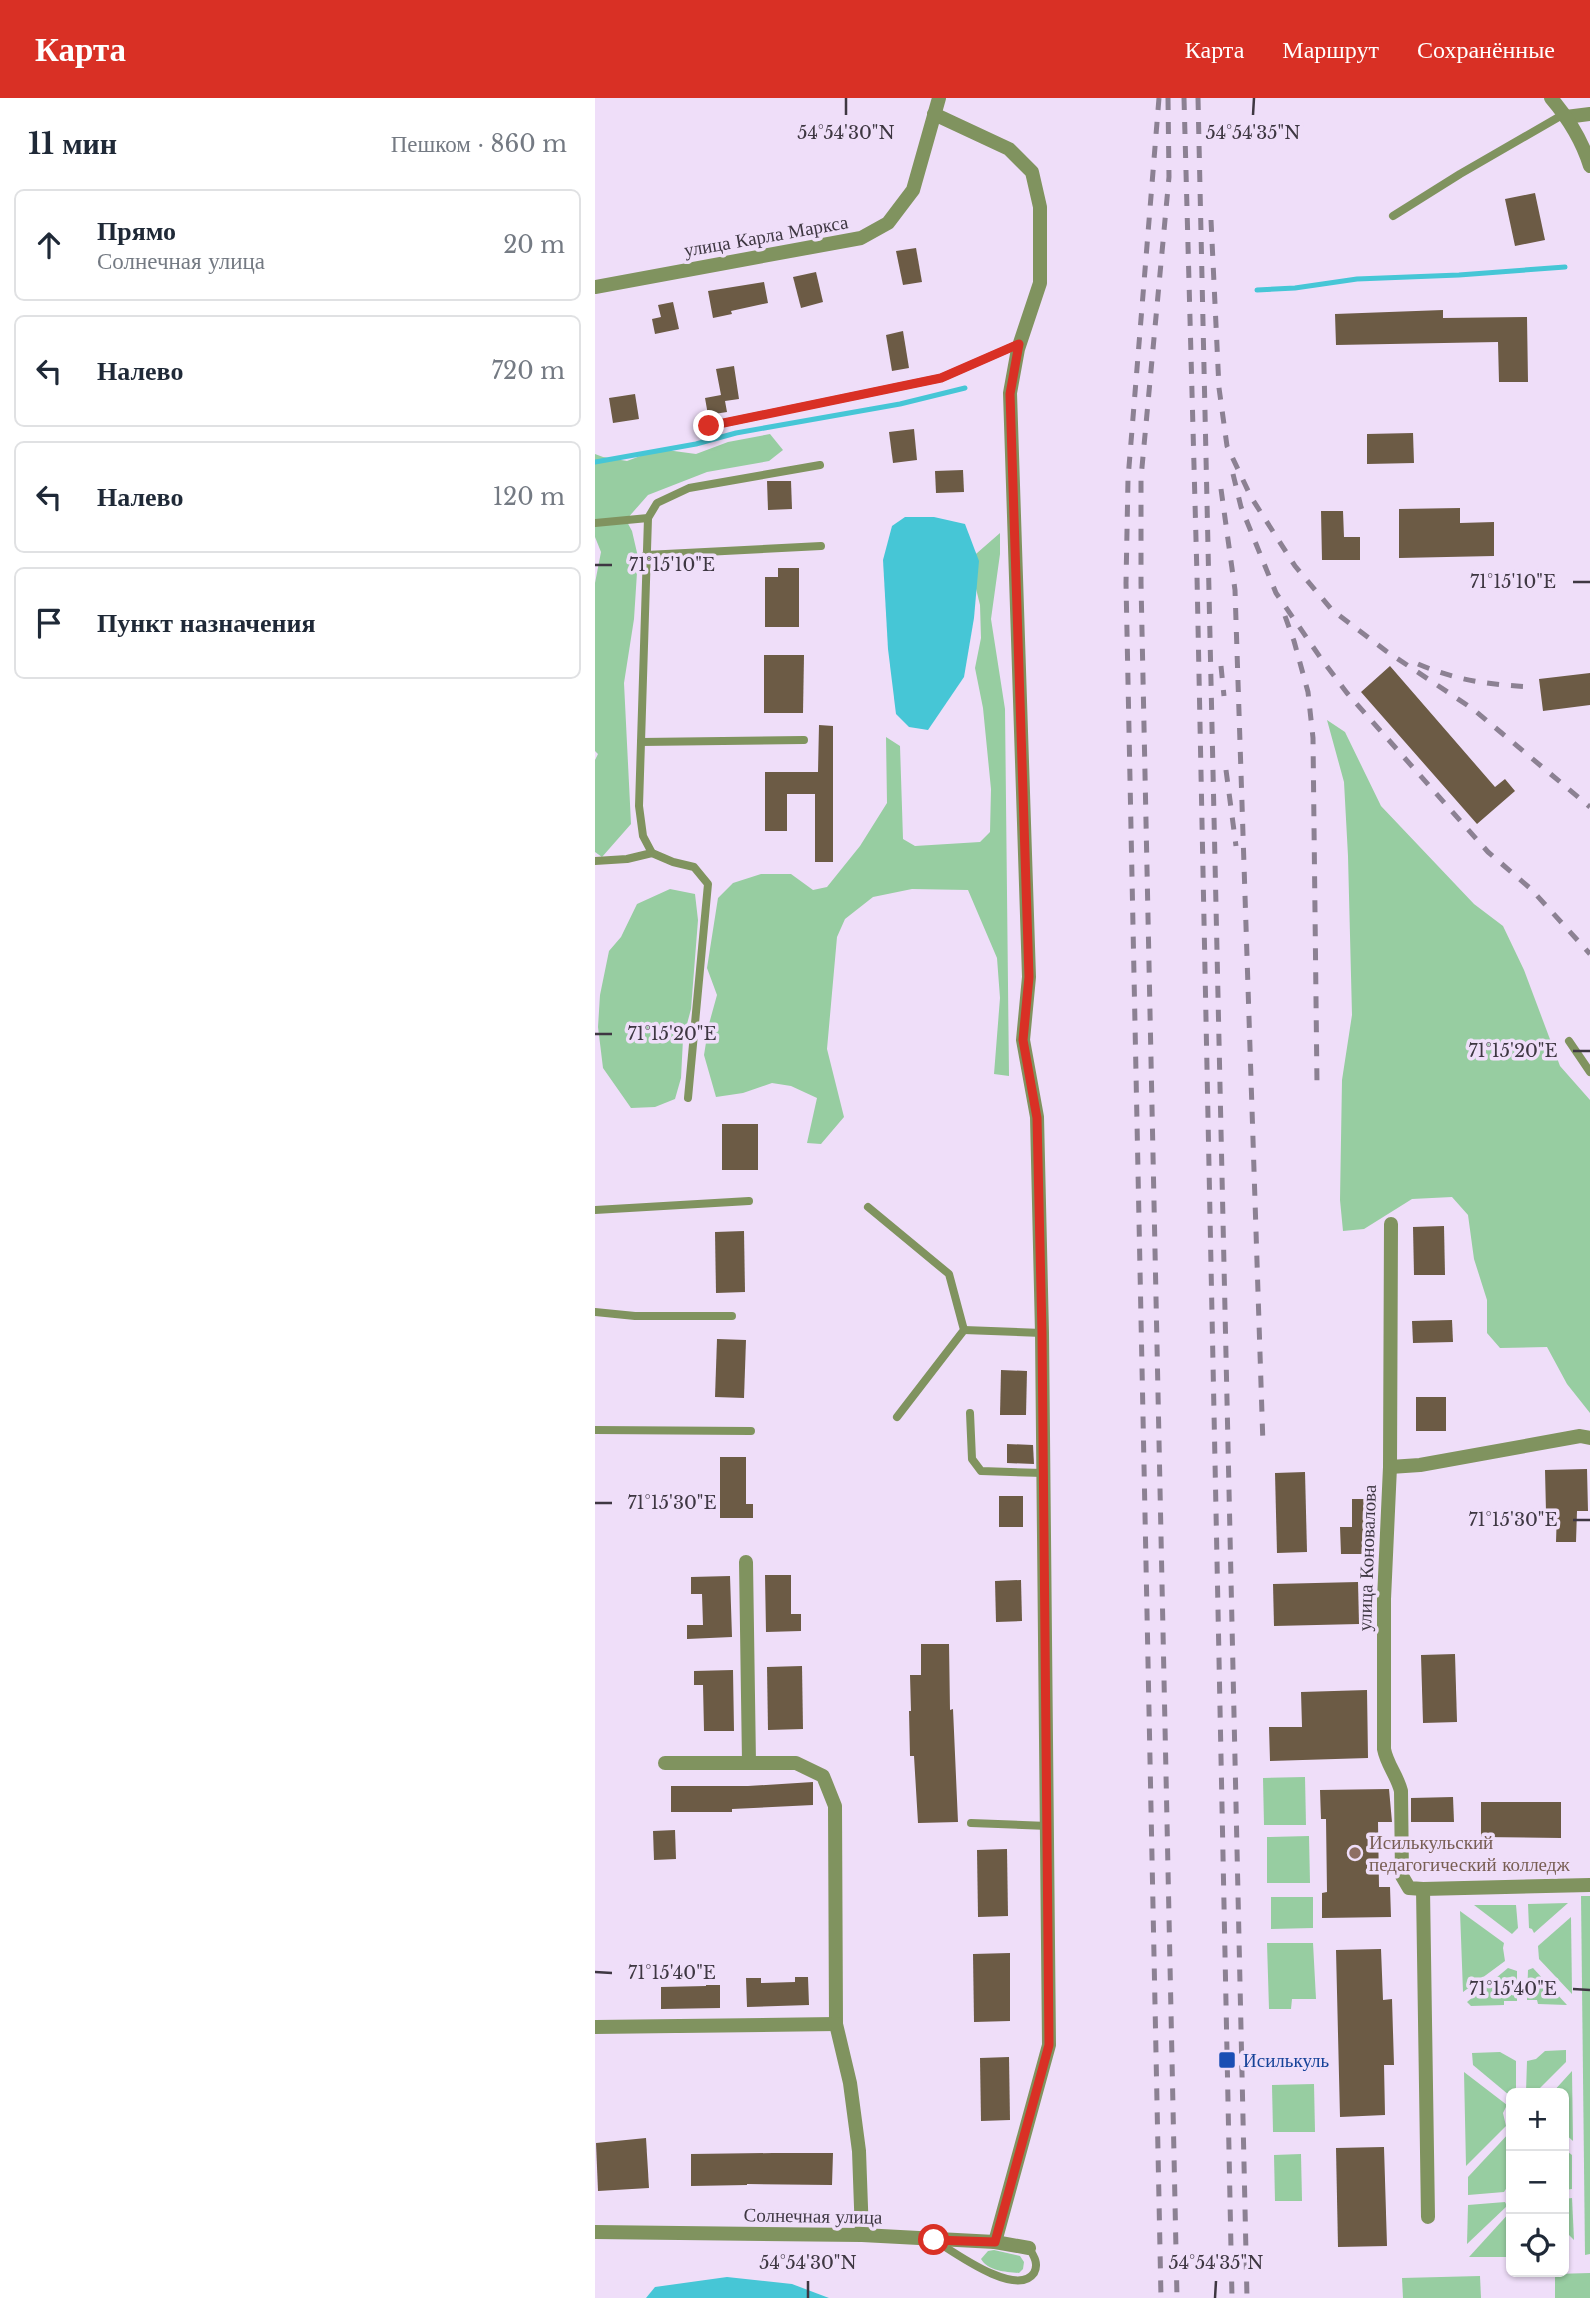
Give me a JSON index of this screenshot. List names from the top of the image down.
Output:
{
  "streets": {
    "street": ["улица Карла Маркса", "улица Коновалова", "Солнечная улица"]
  },
  "places": {
    "other": ["Исилькульский педагогический колледж"],
    "transit": ["Исилькуль"]
  },
  "page": {
    "header": "Карта",
    "nav": ["Карта", "Маршрут", "Сохранённые"],
    "heading": ["11 мин", "Пешком · 860 m"],
    "list": [
      ["Прямо", "Солнечная улица", "20 m"],
      ["Налево", "720 m"],
      ["Налево", "120 m"],
      "Пункт назначения"
    ],
    "map_buttons": ["+", "−"]
  },
  "coordinates": [
    "54°54'30\"N",
    "54°54'35\"N",
    "71°15'10\"E",
    "71°15'20\"E",
    "71°15'30\"E",
    "71°15'40\"E"
  ]
}
